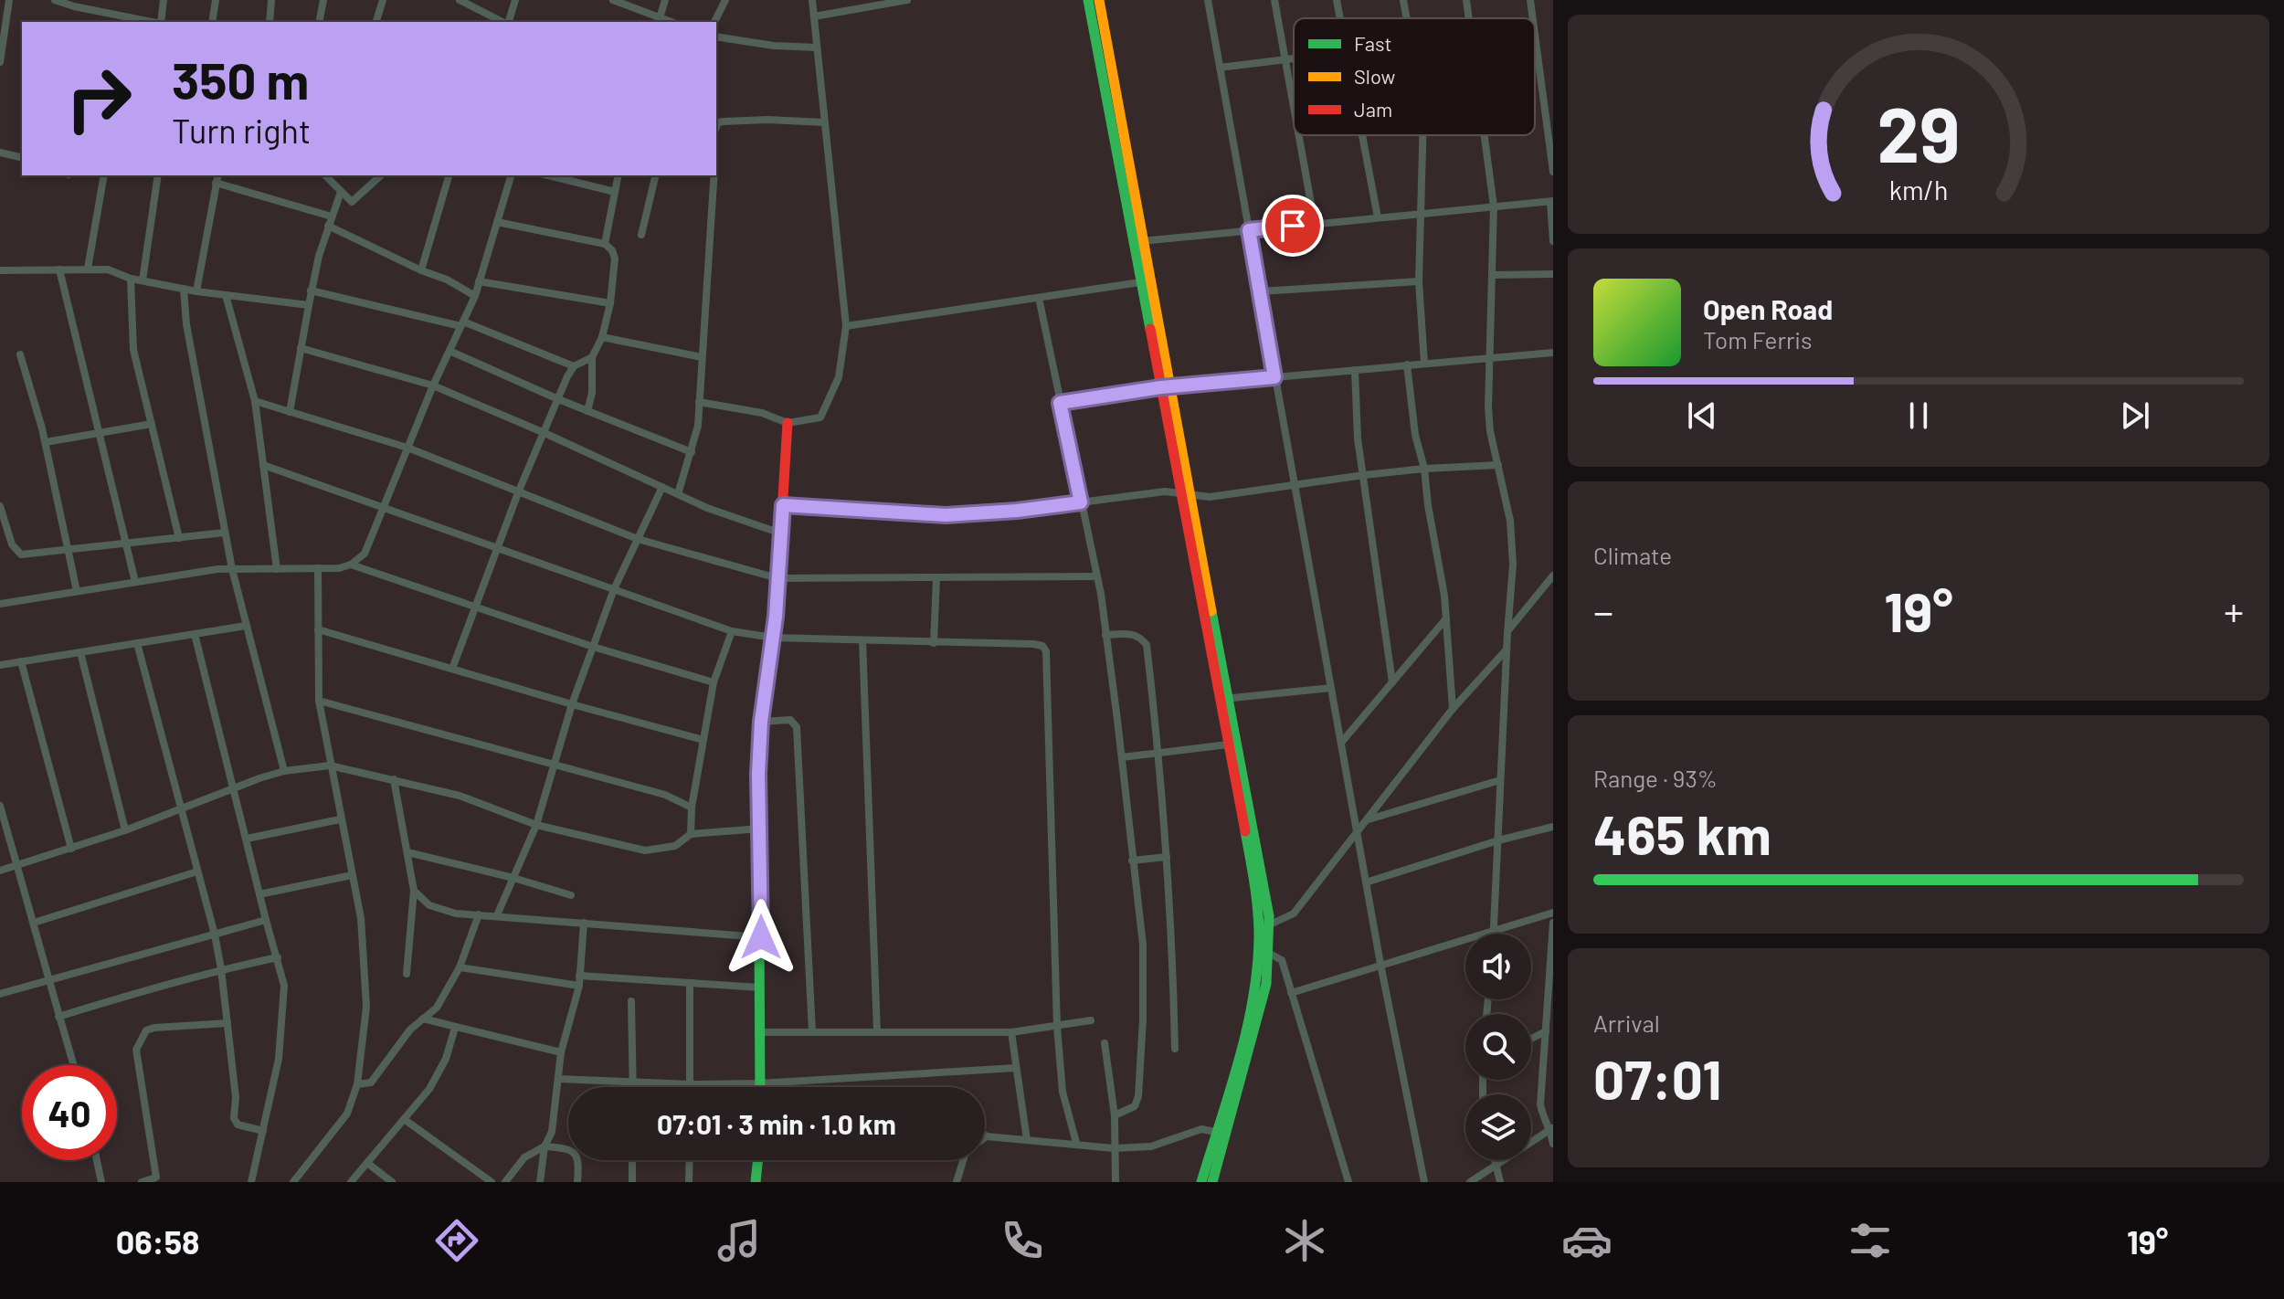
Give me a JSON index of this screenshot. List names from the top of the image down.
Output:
{
  "legend": ["Fast", "Slow", "Jam"],
  "page": {
    "turn": ["350 m", "Turn right"],
    "song": ["Open Road", "Tom Ferris"],
    "tile": [
      "Climate",
      ["Range · 93%", "465 km"],
      ["Arrival", "07:01"]
    ],
    "heat": ["−", "19°", "+"],
    "limit": "40",
    "trip": "07:01 · 3 min · 1.0 km",
    "tabs": ["06:58", "19°"],
    "gauge": ["29", "km/h"]
  }
}
